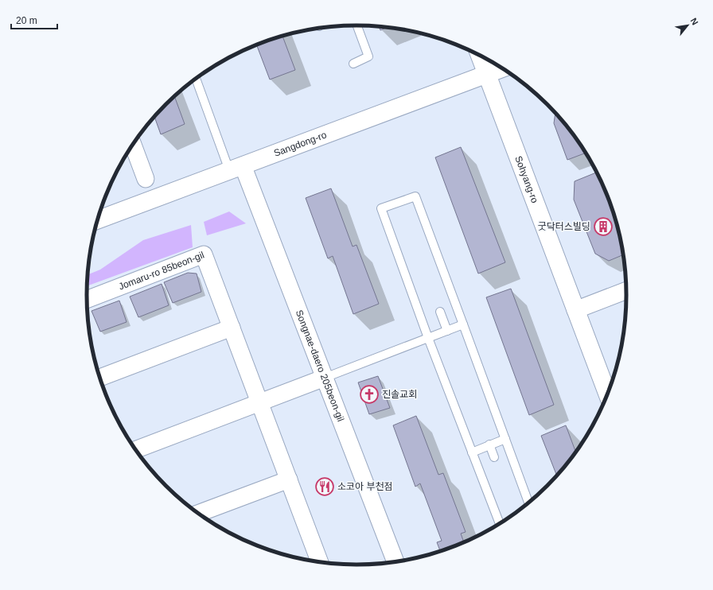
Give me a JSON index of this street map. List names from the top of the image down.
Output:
{
  "streets": {
    "street": [
      "Sangdong-ro",
      "Sohyang-ro",
      "Jomaru-ro 85beon-gil",
      "Songnae-daero 205beon-gil"
    ]
  },
  "crossings": [
    ["Sangdong-ro", "Sohyang-ro"],
    ["Sangdong-ro", "Songnae-daero 205beon-gil"]
  ],
  "places": {
    "building": ["굿닥터스빌딩"],
    "church": ["진솔교회"],
    "restaurant": ["소코아 부천점"]
  },
  "scale_bar": "20 m",
  "north": "top right"
}
